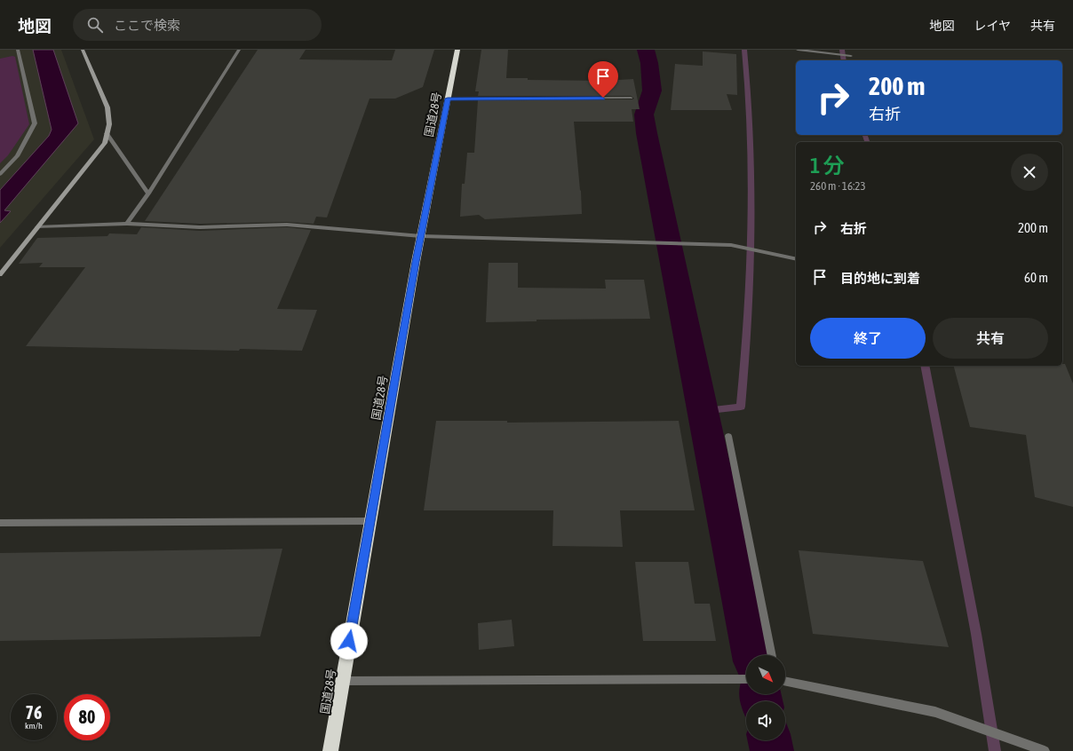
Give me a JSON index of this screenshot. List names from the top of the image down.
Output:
{
  "streets": {
    "highway": ["国道28号"]
  },
  "north": "bottom right",
  "page": {
    "header": "地図",
    "search": "ここで検索",
    "nav": ["地図", "レイヤ", "共有"],
    "turn": ["200 m", "右折"],
    "heading": ["1 分", "260 m · 16:23"],
    "list": [
      {
        "name": "右折",
        "value": "200 m"
      },
      {
        "name": "目的地に到着",
        "value": "60 m"
      }
    ],
    "buttons": ["終了", "共有"],
    "speed": "76 km/h",
    "limit": "80"
  }
}
